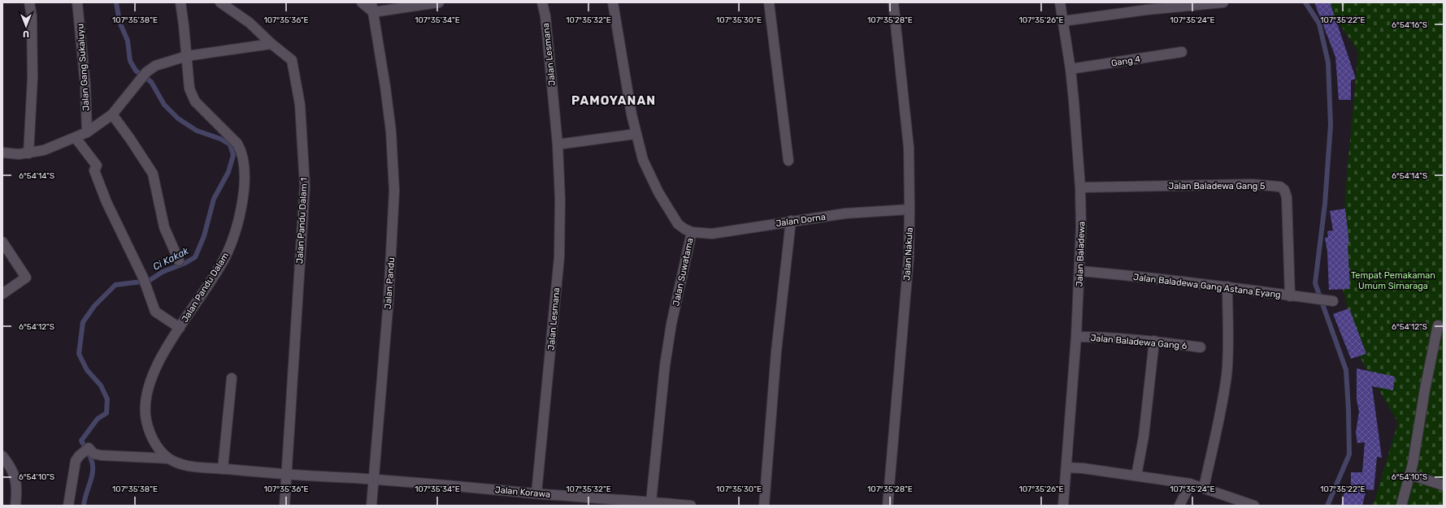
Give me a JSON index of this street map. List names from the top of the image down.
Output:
{
  "streets": {
    "street": [
      "Jalan Lesmana",
      "Gang 4",
      "Jalan Gang Sukaluyu",
      "Jalan Baladewa Gang 5",
      "Jalan Dorna",
      "Jalan Pandu Dalam 1",
      "Jalan Nakula",
      "Jalan Baladewa",
      "Jalan Suwatama",
      "Jalan Pandu",
      "Jalan Baladewa Gang Astana Eyang",
      "Jalan Pandu Dalam",
      "Jalan Baladewa Gang 6",
      "Jalan Korawa"
    ]
  },
  "crossings": [
    ["Jalan Lesmana", "Jalan Korawa"],
    ["Gang 4", "Jalan Baladewa"],
    ["Jalan Baladewa Gang 5", "Jalan Baladewa"],
    ["Jalan Baladewa Gang 5", "Jalan Baladewa Gang Astana Eyang"],
    ["Jalan Dorna", "Jalan Nakula"],
    ["Jalan Dorna", "Jalan Suwatama"],
    ["Jalan Pandu Dalam 1", "Jalan Pandu Dalam"],
    ["Jalan Baladewa", "Jalan Baladewa Gang Astana Eyang"],
    ["Jalan Baladewa", "Jalan Baladewa Gang 6"],
    ["Jalan Suwatama", "Jalan Korawa"],
    ["Jalan Pandu", "Jalan Korawa"]
  ],
  "districts": ["PAMOYANAN"],
  "water": ["Ci Kakak"],
  "parks": ["Tempat Pemakaman Umum Sirnaraga"],
  "north": "bottom",
  "coordinates": [
    "107°35'38\"E",
    "107°35'36\"E",
    "107°35'34\"E",
    "107°35'32\"E",
    "107°35'30\"E",
    "107°35'28\"E",
    "107°35'26\"E",
    "107°35'24\"E",
    "107°35'22\"E",
    "6°54'16\"S",
    "6°54'14\"S",
    "6°54'12\"S",
    "6°54'10\"S"
  ]
}
